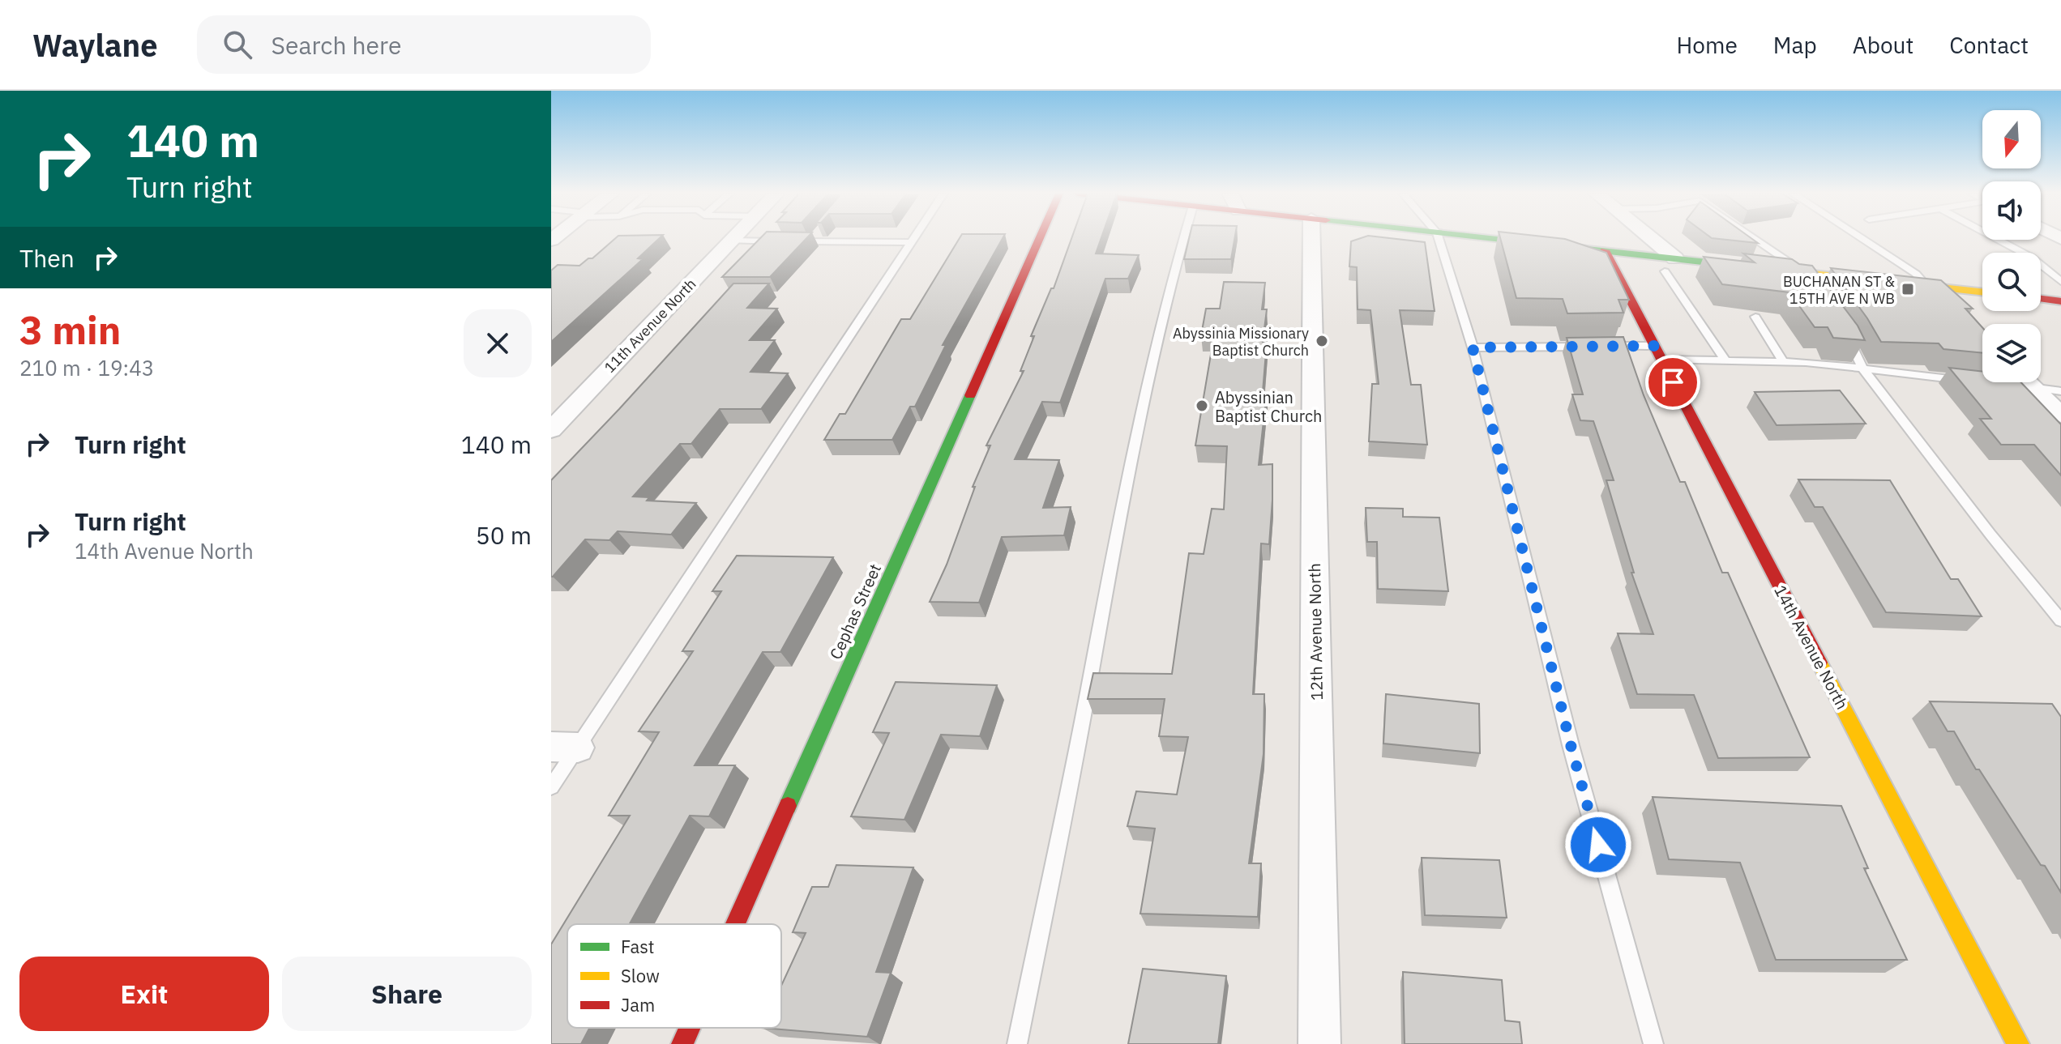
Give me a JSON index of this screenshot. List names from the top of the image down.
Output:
{
  "streets": {
    "street": [
      "11th Avenue North",
      "Cephas Street",
      "12th Avenue North",
      "14th Avenue North"
    ]
  },
  "places": {
    "transit": ["BUCHANAN ST & 15TH AVE N WB"],
    "other": ["Abyssinia Missionary Baptist Church", "Abyssinian Baptist Church"]
  },
  "legend": ["Fast", "Slow", "Jam"],
  "north": "bottom",
  "page": {
    "header": "Waylane",
    "search": "Search here",
    "nav": [
      "Home",
      "Map",
      "About",
      "Contact"
    ],
    "turn": ["140 m", "Turn right"],
    "then": "Then",
    "heading": ["3 min", "210 m · 19:43"],
    "list": [
      {
        "name": "Turn right",
        "value": "140 m"
      },
      {
        "name": "Turn right",
        "note": "14th Avenue North",
        "value": "50 m"
      }
    ],
    "buttons": ["Exit", "Share"]
  }
}
